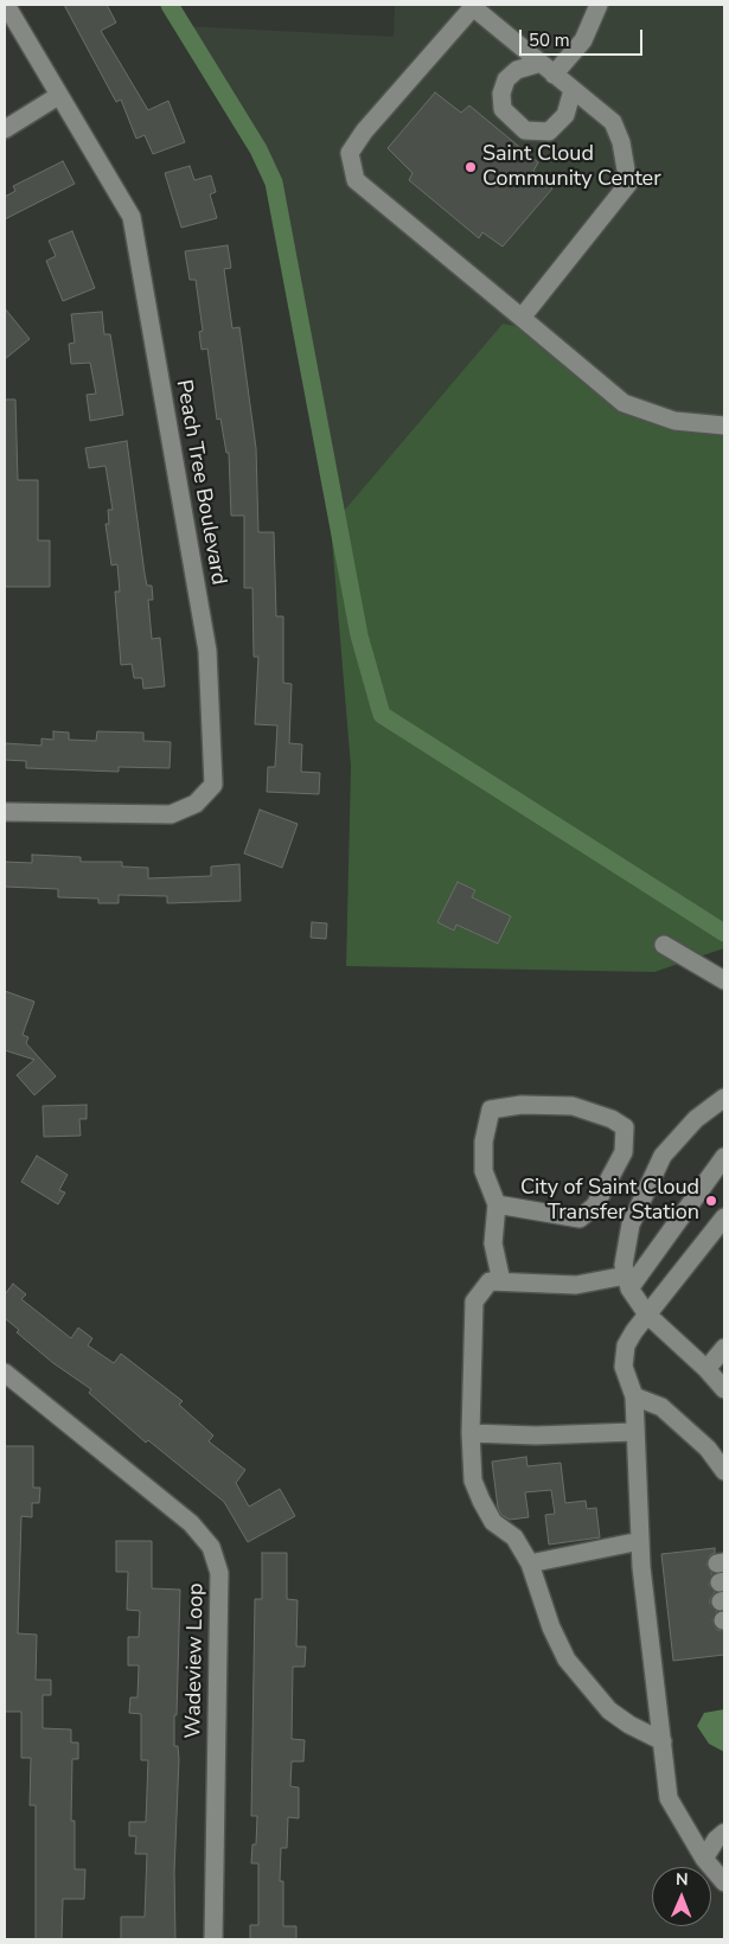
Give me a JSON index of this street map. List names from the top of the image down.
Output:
{
  "streets": {
    "street": ["Peach Tree Boulevard", "Wadeview Loop"]
  },
  "places": ["Saint Cloud Community Center", "City of Saint Cloud Transfer Station"],
  "scale_bar": "50 m",
  "north": "top"
}
